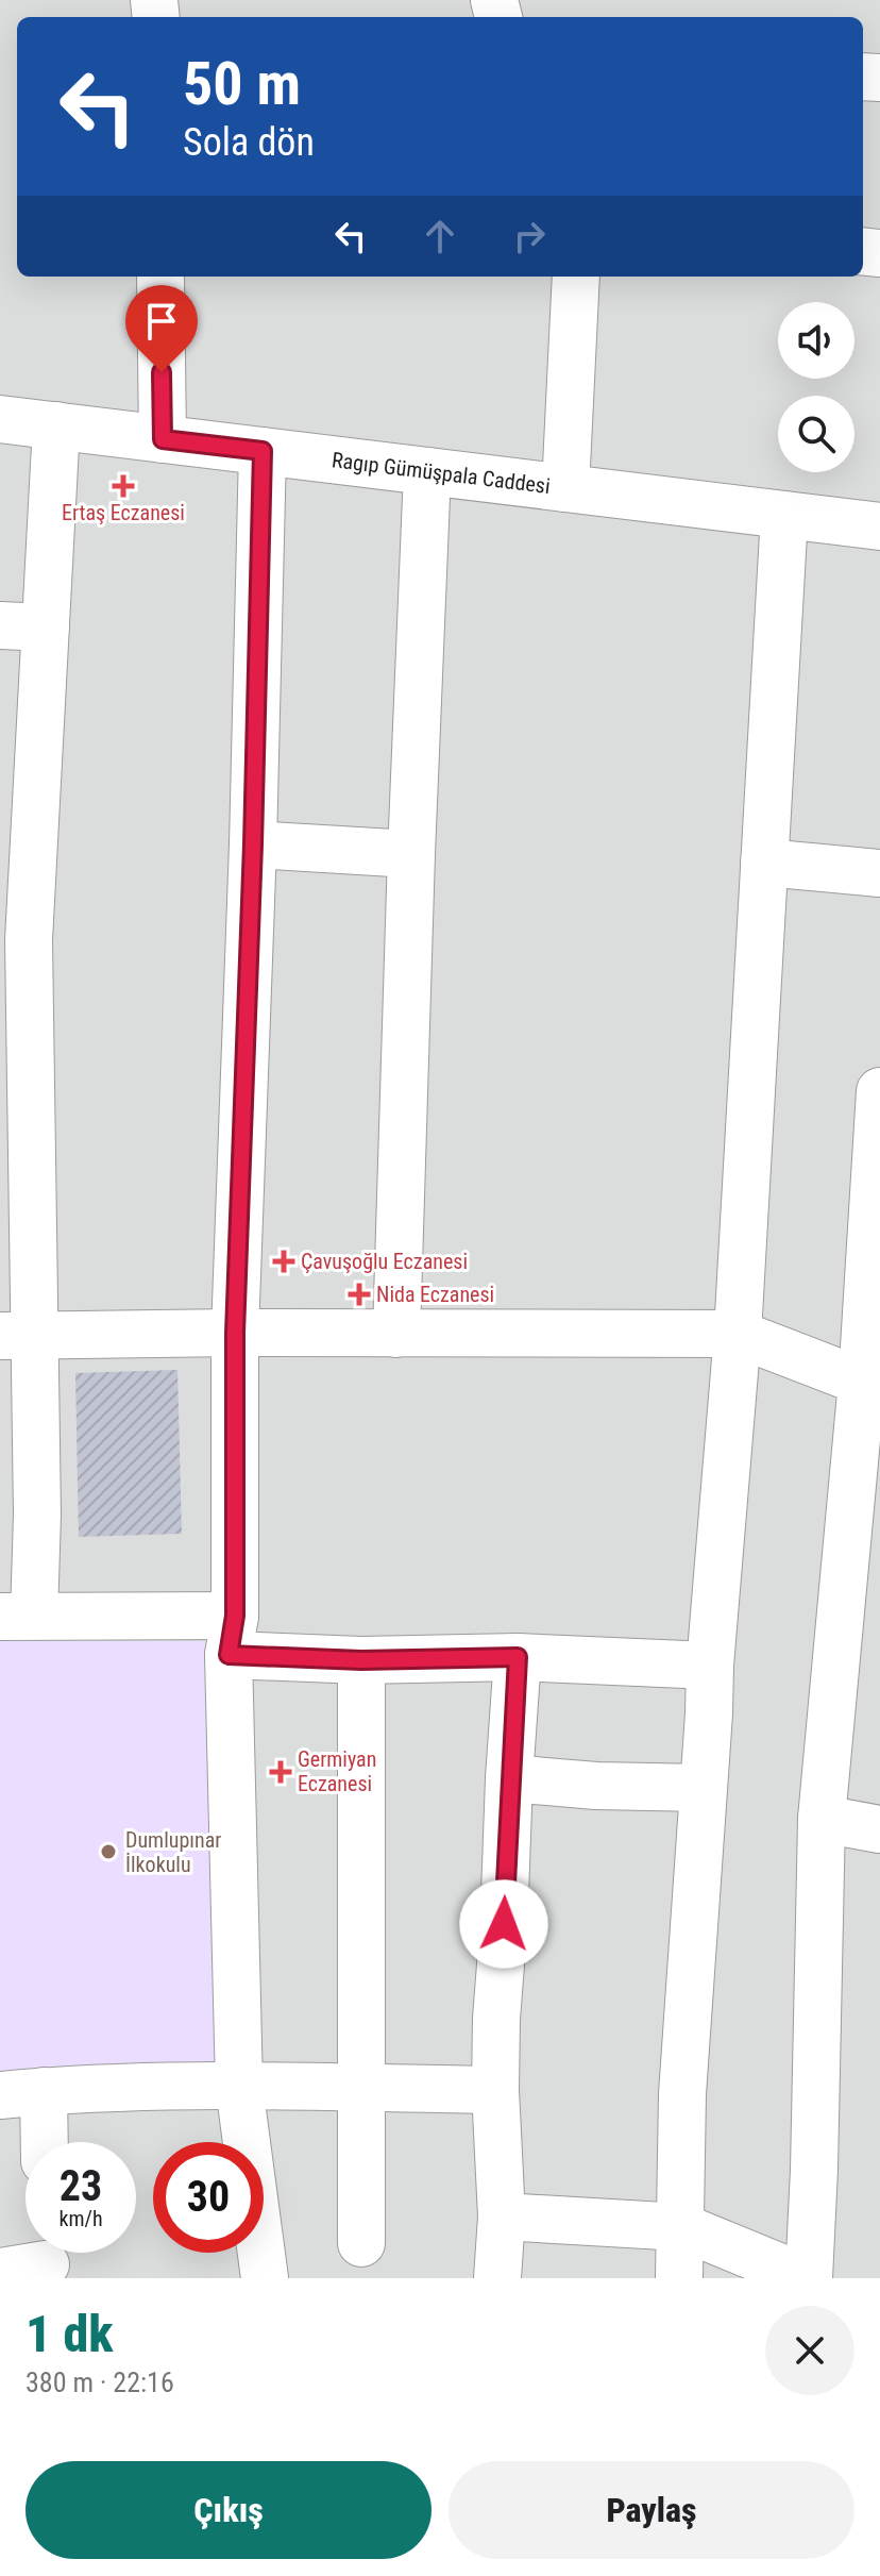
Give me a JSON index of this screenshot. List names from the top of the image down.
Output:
{
  "streets": {
    "street": ["Ragıp Gümüşpala Caddesi"]
  },
  "places": {
    "health": [
      "Ertaş Eczanesi",
      "Çavuşoğlu Eczanesi",
      "Nida Eczanesi",
      "Germiyan Eczanesi"
    ],
    "other": ["Dumlupınar İlkokulu"]
  },
  "page": {
    "turn": ["50 m", "Sola dön"],
    "speed": "23 km/h",
    "limit": "30",
    "heading": ["1 dk", "380 m · 22:16"],
    "buttons": ["Çıkış", "Paylaş"]
  }
}
